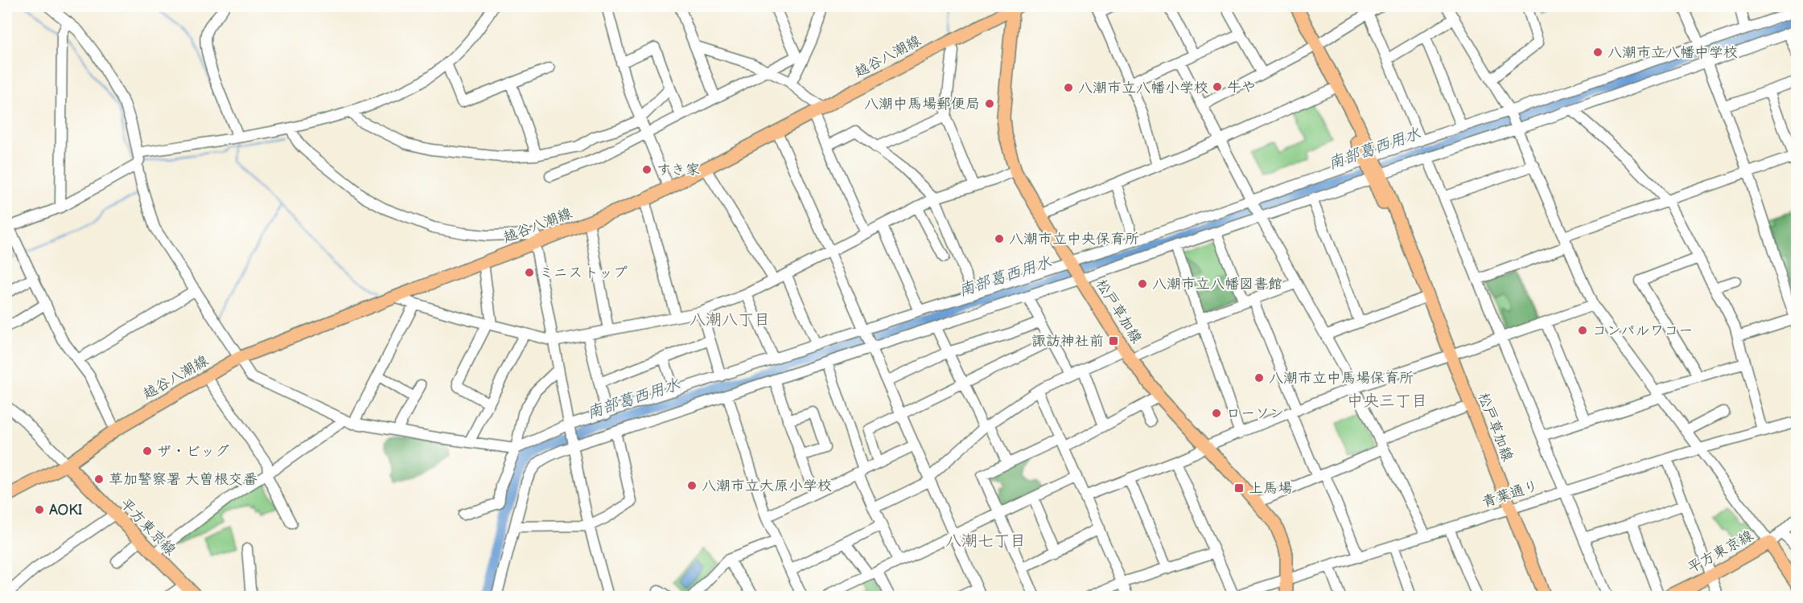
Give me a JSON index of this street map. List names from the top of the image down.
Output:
{
  "streets": {
    "main road": ["越谷八潮線", "松戸草加線", "平方東京線"],
    "street": ["青葉通り"]
  },
  "crossings": [
    ["越谷八潮線", "松戸草加線"],
    ["越谷八潮線", "平方東京線"],
    ["松戸草加線", "青葉通り"]
  ],
  "districts": ["八潮八丁目", "中央三丁目", "八潮七丁目"],
  "water": ["南部葛西用水"],
  "places": {
    "other": [
      "八潮市立八幡中学校",
      "牛や",
      "八潮市立八幡小学校",
      "八潮中馬場郵便局",
      "すき家",
      "八潮市立中央保育所",
      "ミニストップ",
      "八潮市立八幡図書館",
      "コンパルワコー",
      "八潮市立中馬場保育所",
      "ローソン",
      "ザ・ビッグ",
      "草加警察署 大曽根交番",
      "八潮市立大原小学校",
      "AOKI"
    ],
    "transit": ["諏訪神社前", "上馬場"]
  }
}
